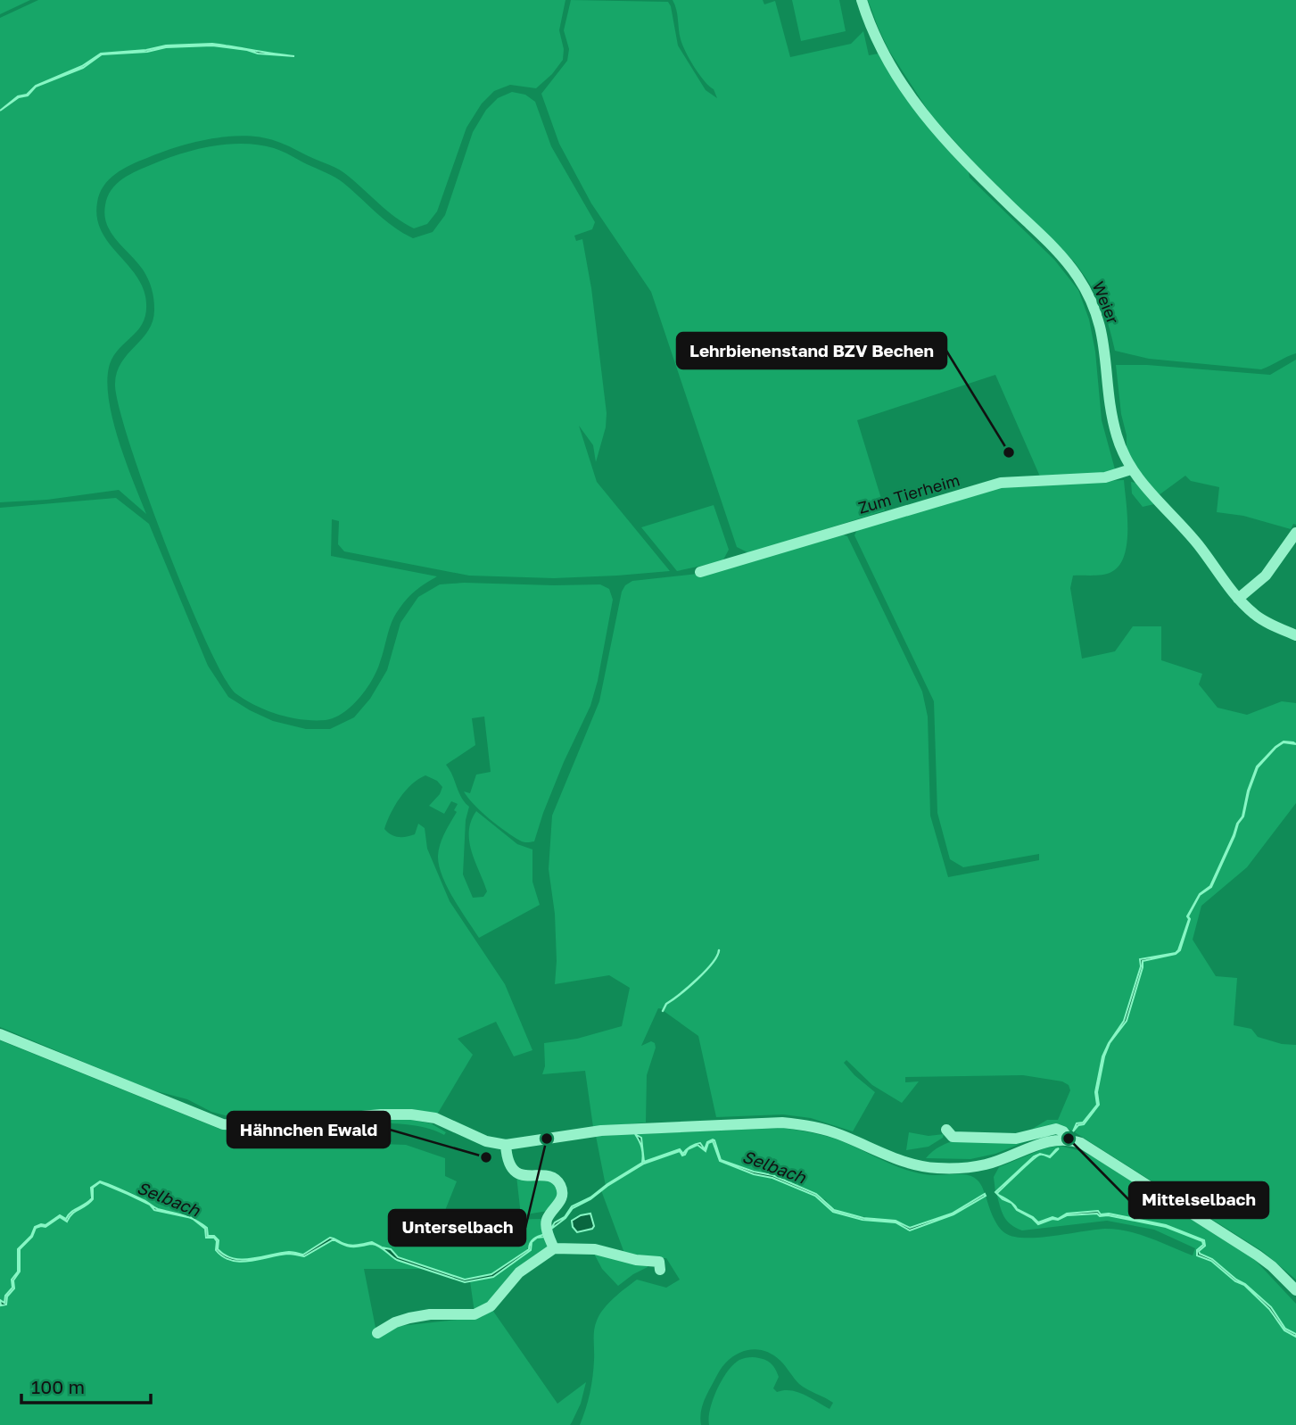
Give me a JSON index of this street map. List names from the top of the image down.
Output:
{
  "streets": {
    "street": ["Weier", "Zum Tierheim"]
  },
  "crossings": [
    ["Weier", "Zum Tierheim"]
  ],
  "water": ["Selbach"],
  "places": [
    "Lehrbienenstand BZV Bechen",
    "Unterselbach",
    "Mittelselbach",
    "Hähnchen Ewald"
  ],
  "scale_bar": "100 m"
}
